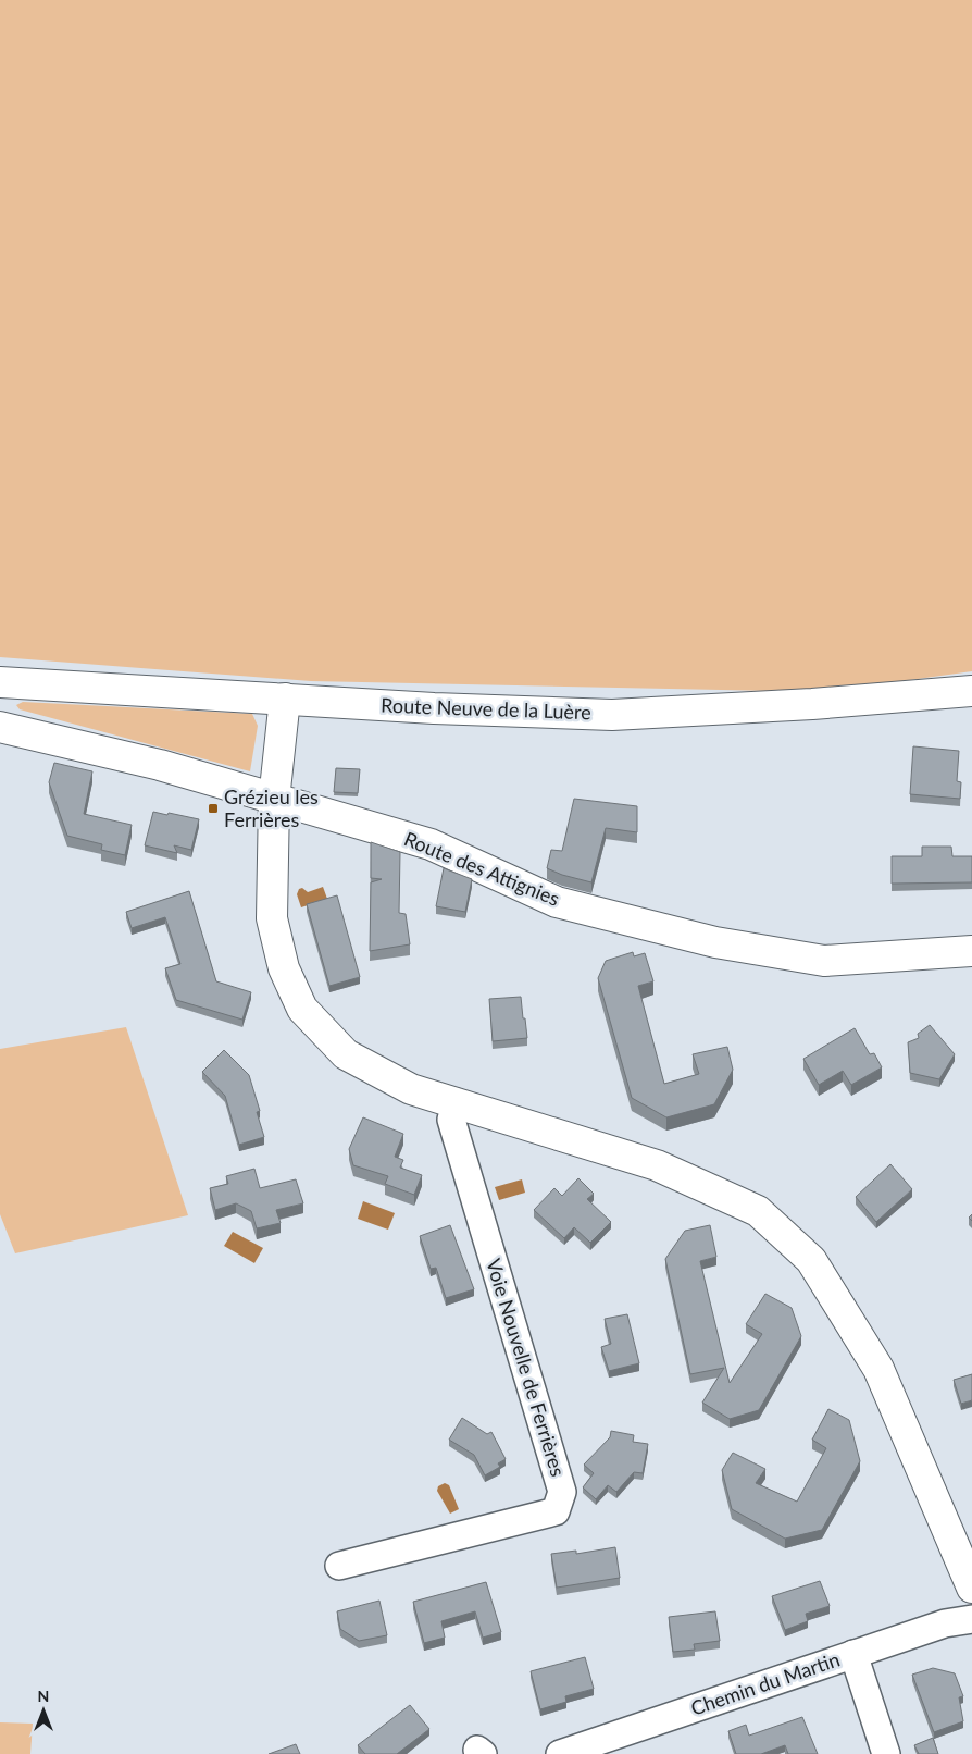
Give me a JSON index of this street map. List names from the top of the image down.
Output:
{
  "streets": {
    "street": [
      "Route Neuve de la Luère",
      "Route des Attignies",
      "Voie Nouvelle de Ferrières",
      "Chemin du Martin"
    ]
  },
  "places": {
    "transit": ["Grézieu les Ferrières"]
  },
  "north": "top"
}
